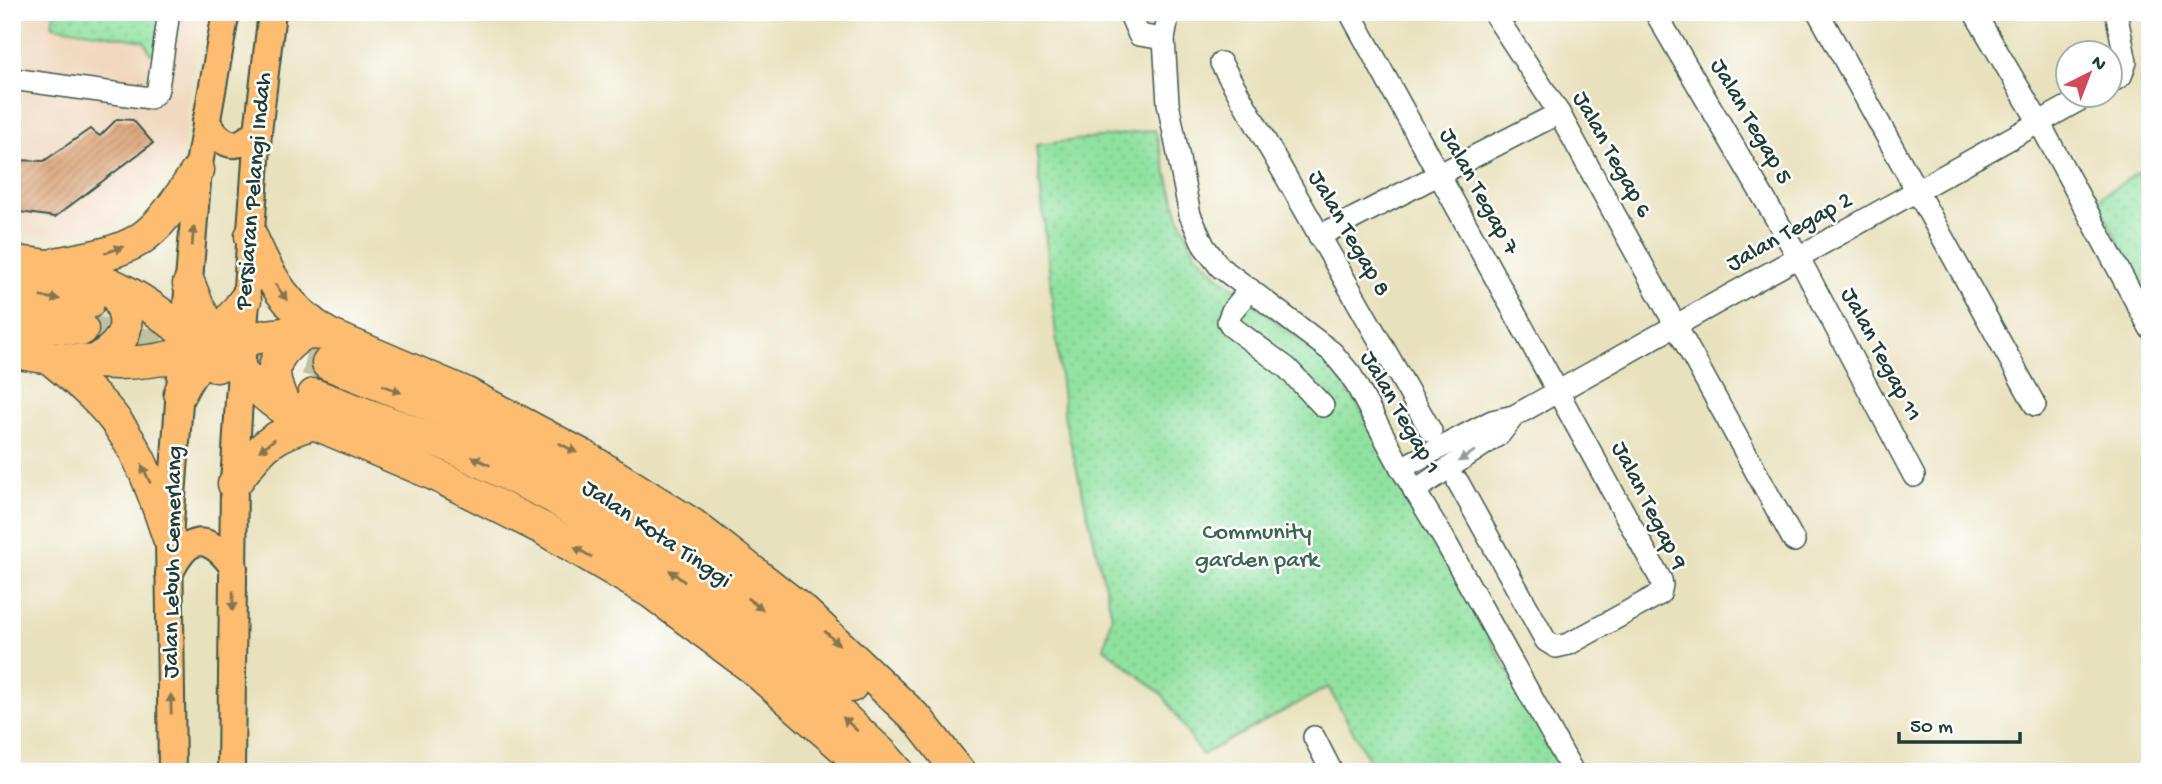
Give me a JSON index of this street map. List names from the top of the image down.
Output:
{
  "streets": {
    "highway": ["Jalan Kota Tinggi"],
    "main road": ["Persiaran Pelangi Indah", "Jalan Lebuh Cemerlang"],
    "street": [
      "Jalan Tegap 5",
      "Jalan Tegap 6",
      "Jalan Tegap 7",
      "Jalan Tegap 2",
      "Jalan Tegap 8",
      "Jalan Tegap 11",
      "Jalan Tegap 1",
      "Jalan Tegap 9"
    ]
  },
  "crossings": [
    ["Jalan Tegap 5", "Jalan Tegap 2"],
    ["Jalan Tegap 5", "Jalan Tegap 11"],
    ["Jalan Tegap 6", "Jalan Tegap 2"],
    ["Jalan Tegap 7", "Jalan Tegap 2"],
    ["Jalan Tegap 7", "Jalan Tegap 9"],
    ["Jalan Tegap 2", "Jalan Tegap 11"],
    ["Jalan Tegap 2", "Jalan Tegap 1"],
    ["Jalan Tegap 2", "Jalan Tegap 9"]
  ],
  "parks": ["Community garden park"],
  "scale_bar": "50 m",
  "north": "top right"
}
